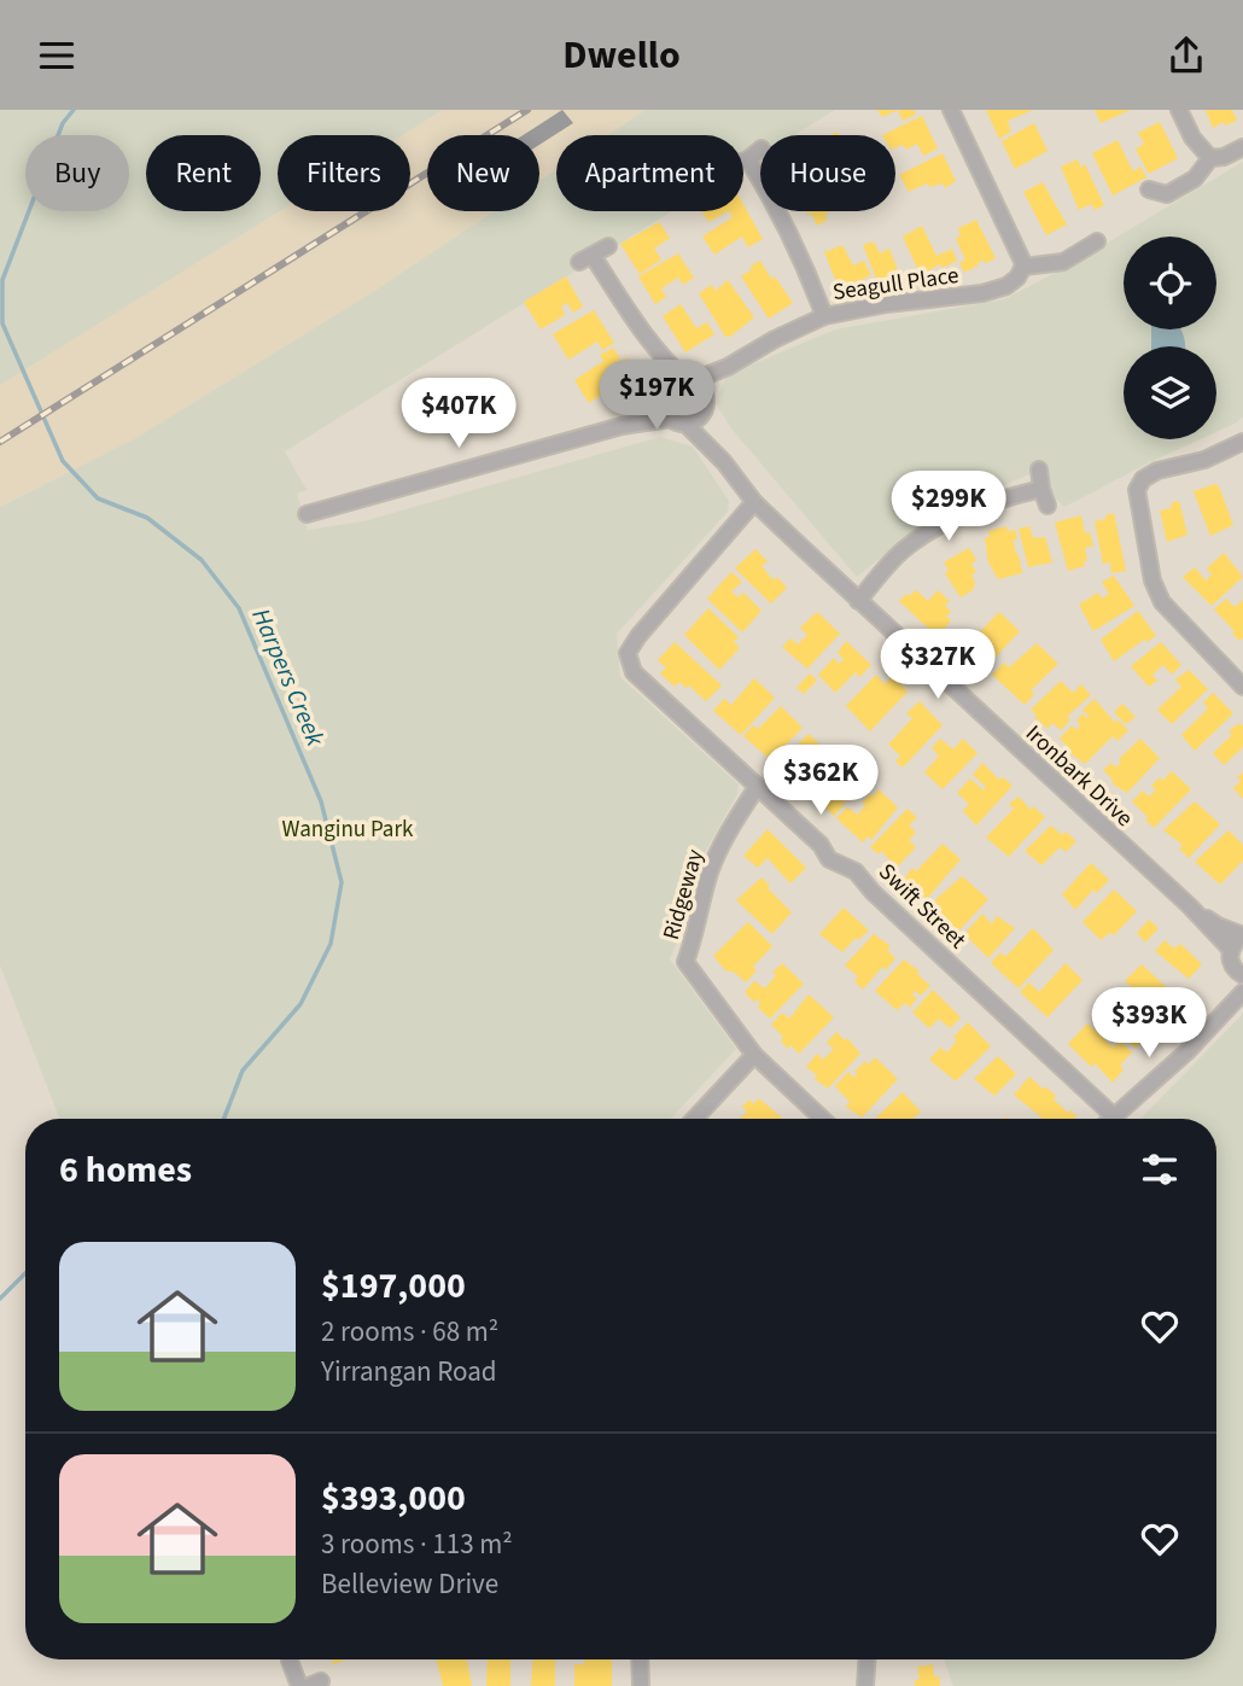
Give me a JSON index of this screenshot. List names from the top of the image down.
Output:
{
  "streets": {
    "street": [
      "Seagull Place",
      "Ironbark Drive",
      "Ridgeway",
      "Swift Street"
    ]
  },
  "crossings": [
    ["Seagull Place", "Ironbark Drive"],
    ["Ironbark Drive", "Swift Street"],
    ["Ridgeway", "Swift Street"]
  ],
  "water": ["Harpers Creek"],
  "parks": ["Wanginu Park"],
  "page": {
    "header": "Dwello",
    "chip": [
      "Buy",
      "Rent",
      "Filters",
      "New",
      "Apartment",
      "House"
    ],
    "price": [
      "$197K",
      "$407K",
      "$299K",
      "$327K",
      "$362K",
      "$393K"
    ],
    "heading": "6 homes",
    "list": [
      {
        "name": "$197,000",
        "note": "2 rooms · 68 m² · Yirrangan Road"
      },
      {
        "name": "$393,000",
        "note": "3 rooms · 113 m² · Belleview Drive"
      }
    ]
  }
}
